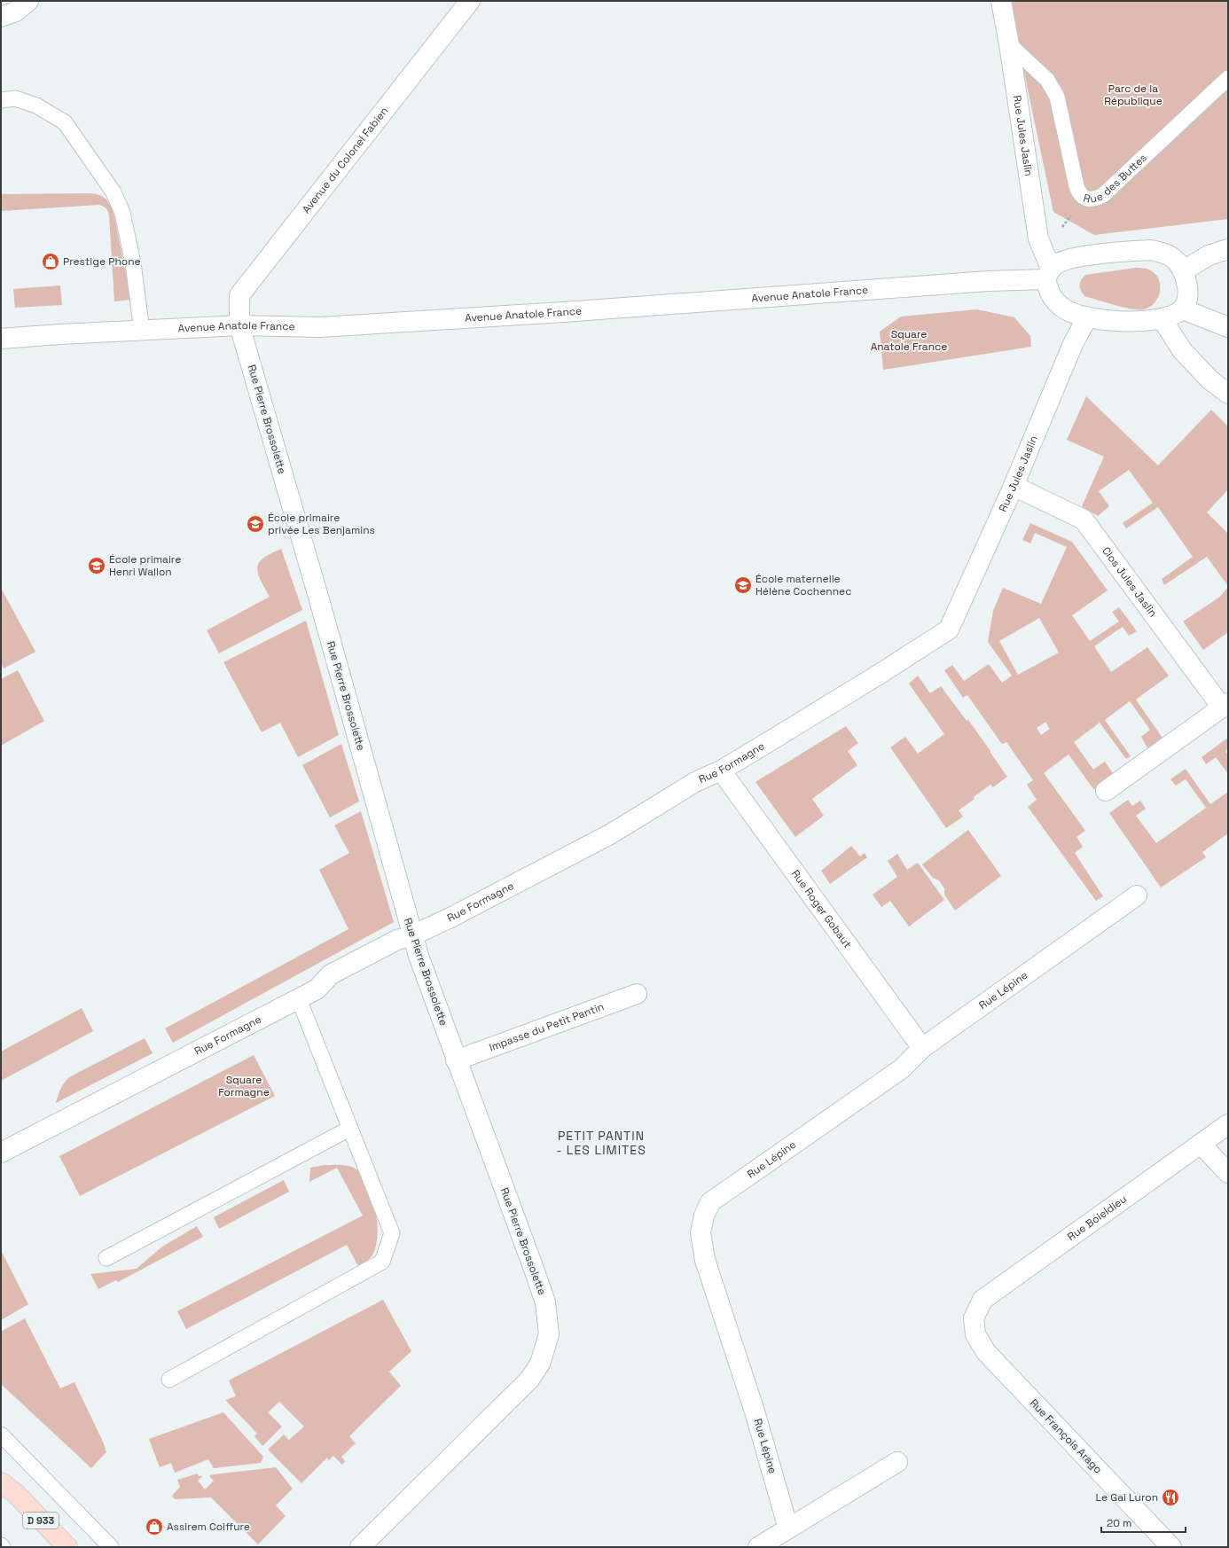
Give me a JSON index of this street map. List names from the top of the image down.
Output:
{
  "streets": {
    "main road": ["D 933"],
    "street": [
      "Rue Jules Jaslin",
      "Avenue du Colonel Fabien",
      "Avenue Anatole France",
      "Rue Pierre Brossolette",
      "Clos Jules Jaslin",
      "Rue Formagne",
      "Rue Roger Gobaut",
      "Rue Lépine",
      "Impasse du Petit Pantin",
      "Rue Boieldieu",
      "Rue François Arago"
    ],
    "lane": ["Rue des Buttes"]
  },
  "crossings": [
    ["Rue Jules Jaslin", "Rue des Buttes"],
    ["Rue Jules Jaslin", "Avenue Anatole France"],
    ["Rue Jules Jaslin", "Clos Jules Jaslin"],
    ["Rue Jules Jaslin", "Rue Formagne"],
    ["Avenue du Colonel Fabien", "Avenue Anatole France"],
    ["Avenue du Colonel Fabien", "Rue Pierre Brossolette"],
    ["Avenue Anatole France", "Rue Pierre Brossolette"],
    ["Rue Pierre Brossolette", "Rue Formagne"],
    ["Rue Pierre Brossolette", "Impasse du Petit Pantin"],
    ["Rue Formagne", "Rue Roger Gobaut"],
    ["Rue Roger Gobaut", "Rue Lépine"],
    ["Rue Boieldieu", "Rue François Arago"]
  ],
  "districts": ["PETIT PANTIN - LES LIMITES"],
  "parks": ["Parc de la République", "Square Anatole France", "Square Formagne"],
  "places": {
    "shop": ["Prestige Phone", "Assirem Coiffure"],
    "school or university": ["École primaire privée Les Benjamins", "École primaire Henri Wallon", "École maternelle Hélène Cochennec"],
    "restaurant": ["Le Gai Luron"]
  },
  "scale_bar": "20 m"
}
